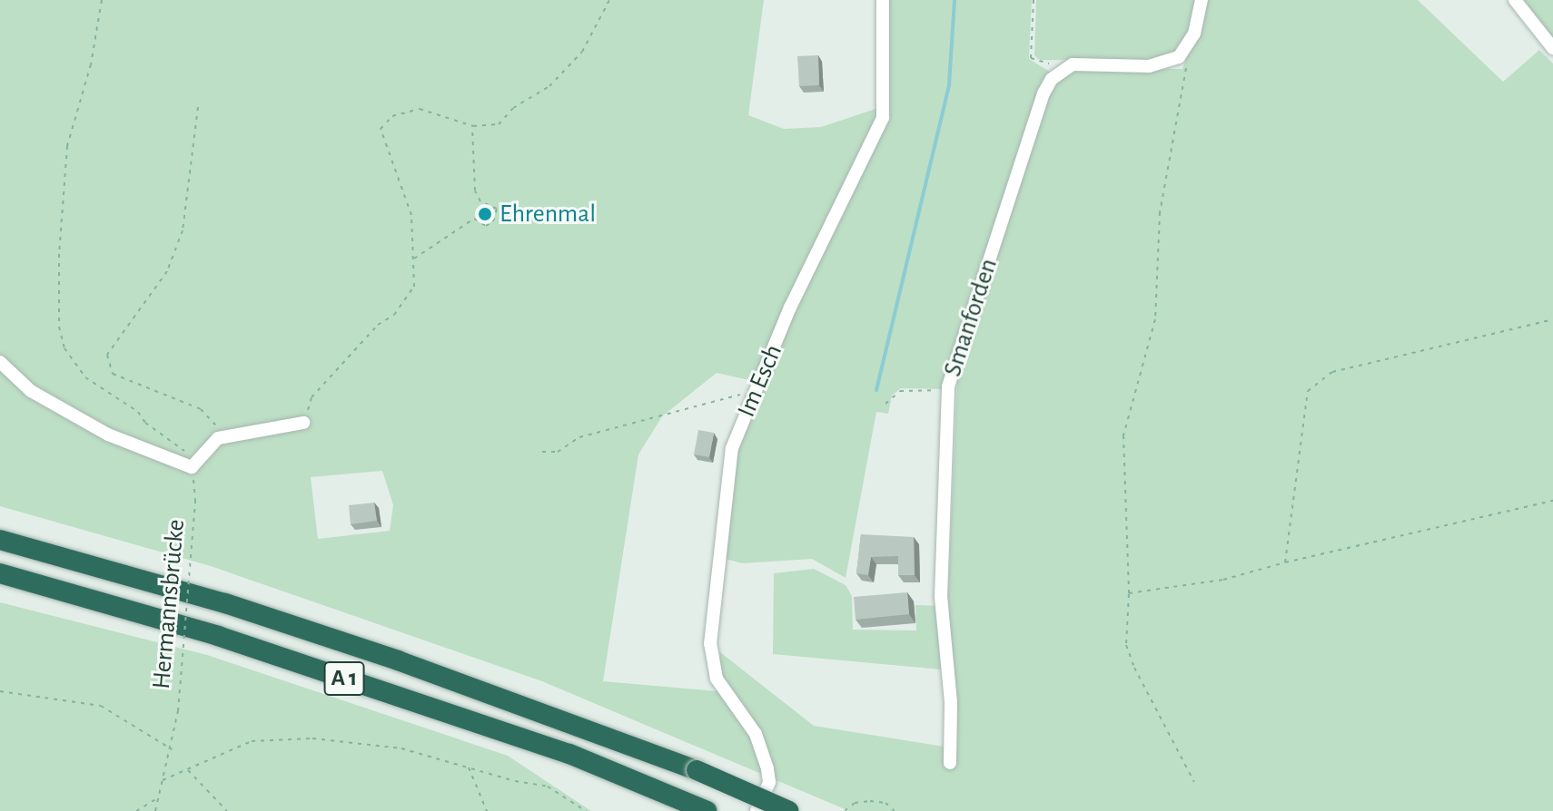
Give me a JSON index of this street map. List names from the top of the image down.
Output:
{
  "streets": {
    "highway": ["A 1"],
    "street": ["Smanforden", "Im Esch"],
    "path": ["Hermannsbrücke"]
  },
  "places": ["Ehrenmal"]
}
